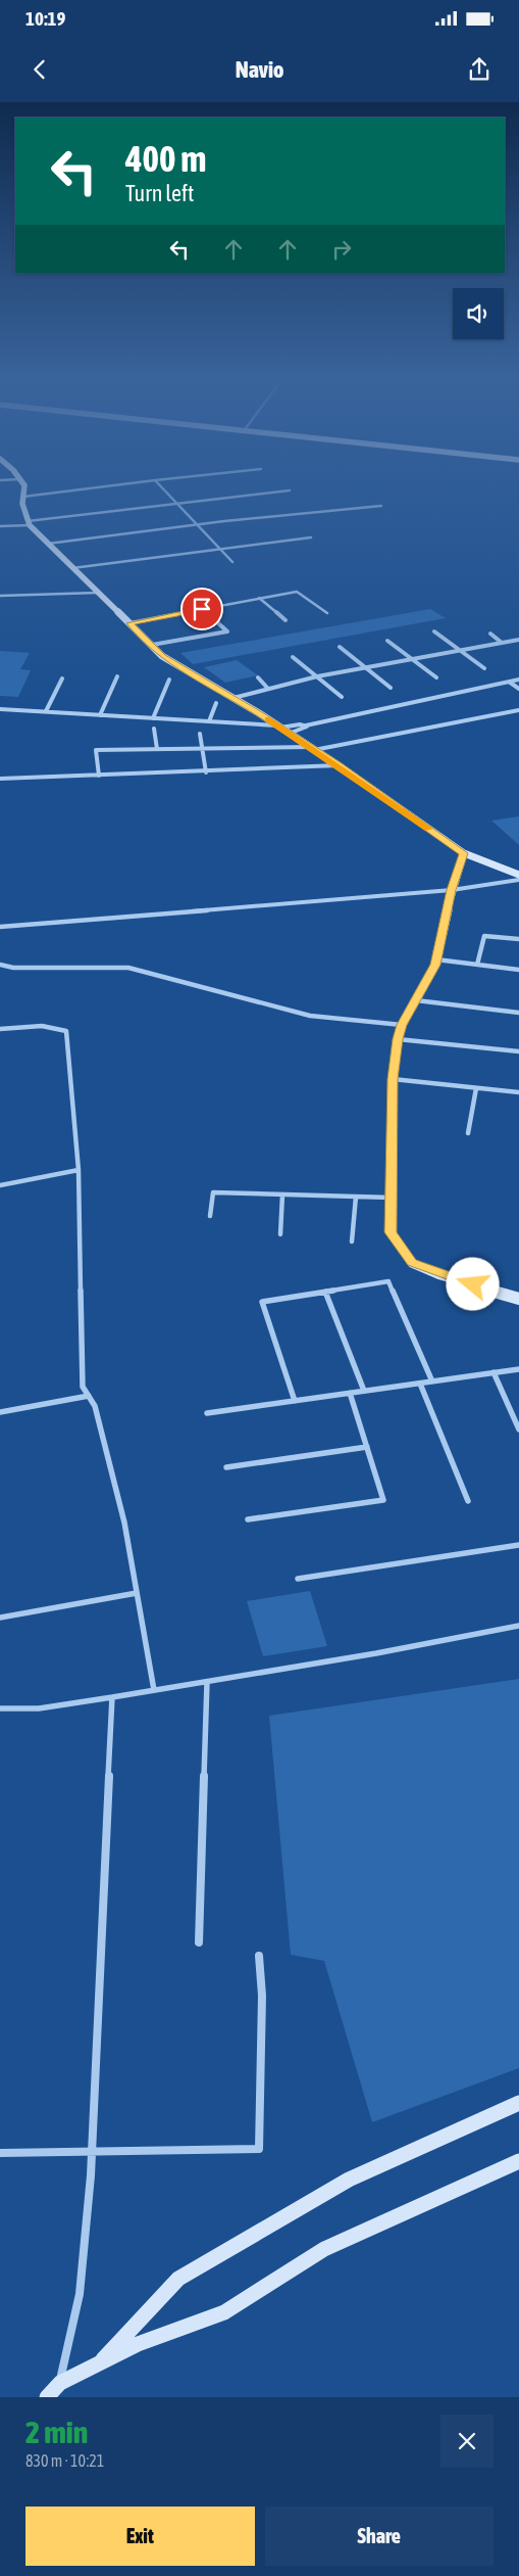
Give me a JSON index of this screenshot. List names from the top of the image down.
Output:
{
  "page": {
    "status": "10:19",
    "header": "Navio",
    "turn": ["400 m", "Turn left"],
    "heading": ["2 min", "830 m · 10:21"],
    "buttons": ["Exit", "Share"]
  }
}
